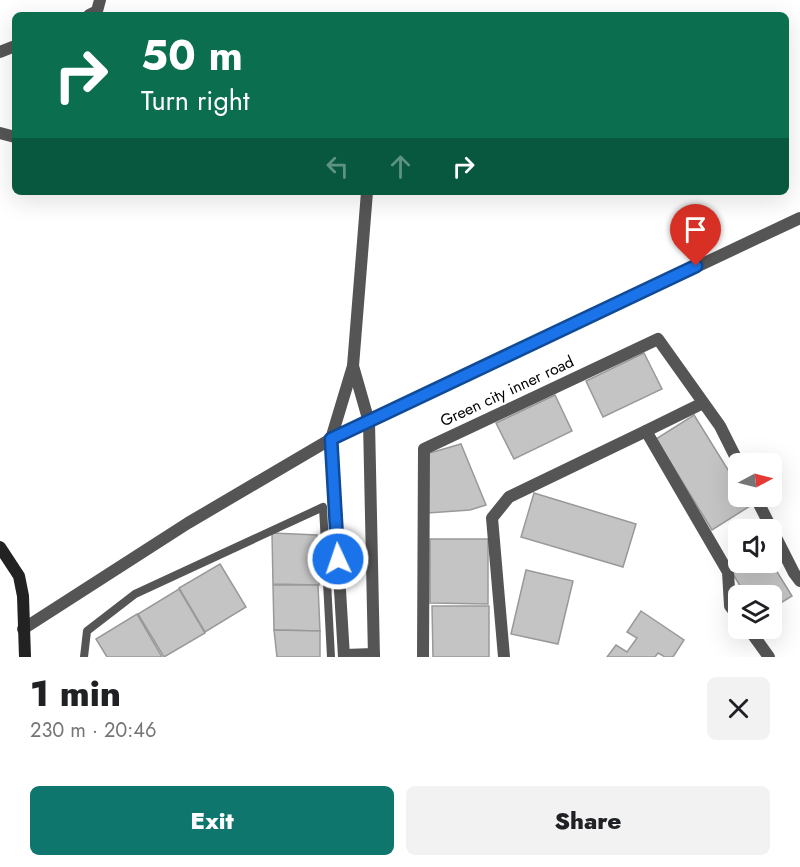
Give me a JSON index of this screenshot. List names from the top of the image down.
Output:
{
  "streets": {
    "street": ["Green city inner road"]
  },
  "north": "right",
  "page": {
    "turn": ["50 m", "Turn right"],
    "heading": ["1 min", "230 m · 20:46"],
    "buttons": ["Exit", "Share"]
  }
}
